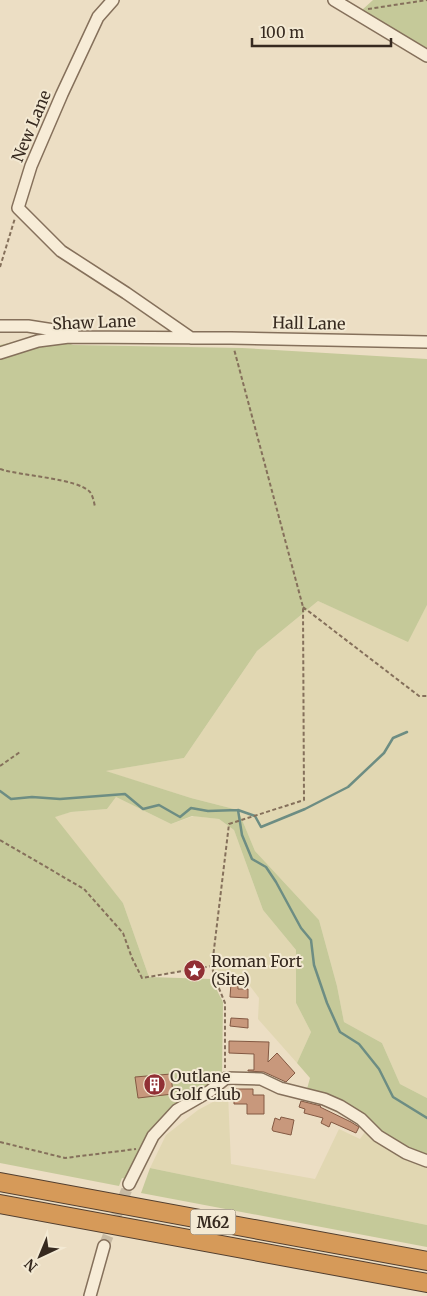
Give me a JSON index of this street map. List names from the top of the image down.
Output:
{
  "streets": {
    "highway": ["M62"],
    "street": ["New Lane", "Shaw Lane", "Hall Lane"]
  },
  "crossings": [
    ["Shaw Lane", "Hall Lane"]
  ],
  "places": {
    "place": ["Roman Fort (Site)"],
    "building": ["Outlane Golf Club"]
  },
  "scale_bar": "100 m",
  "north": "bottom left"
}
